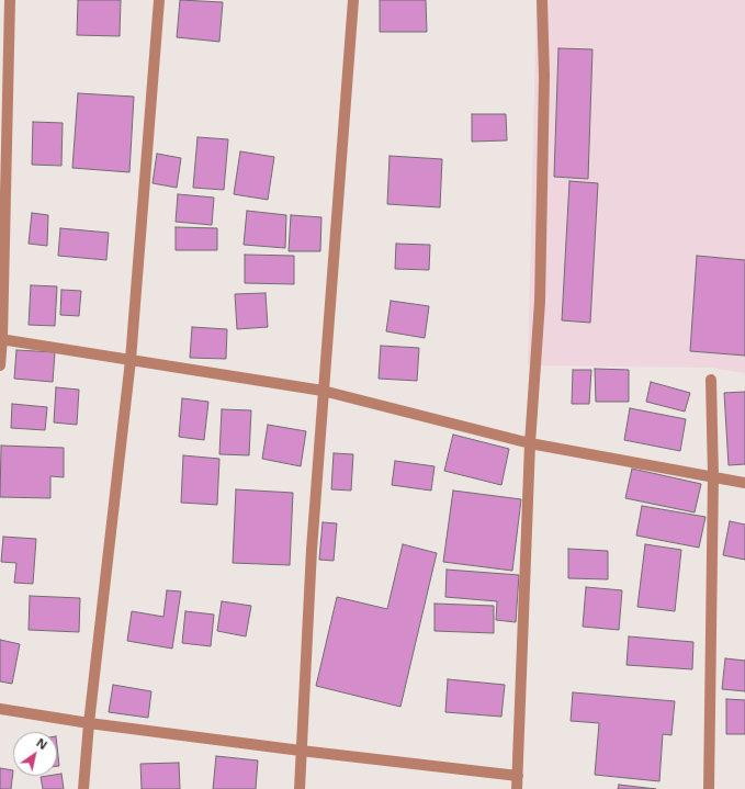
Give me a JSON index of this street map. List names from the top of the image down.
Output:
{
  "north": "top right"
}
